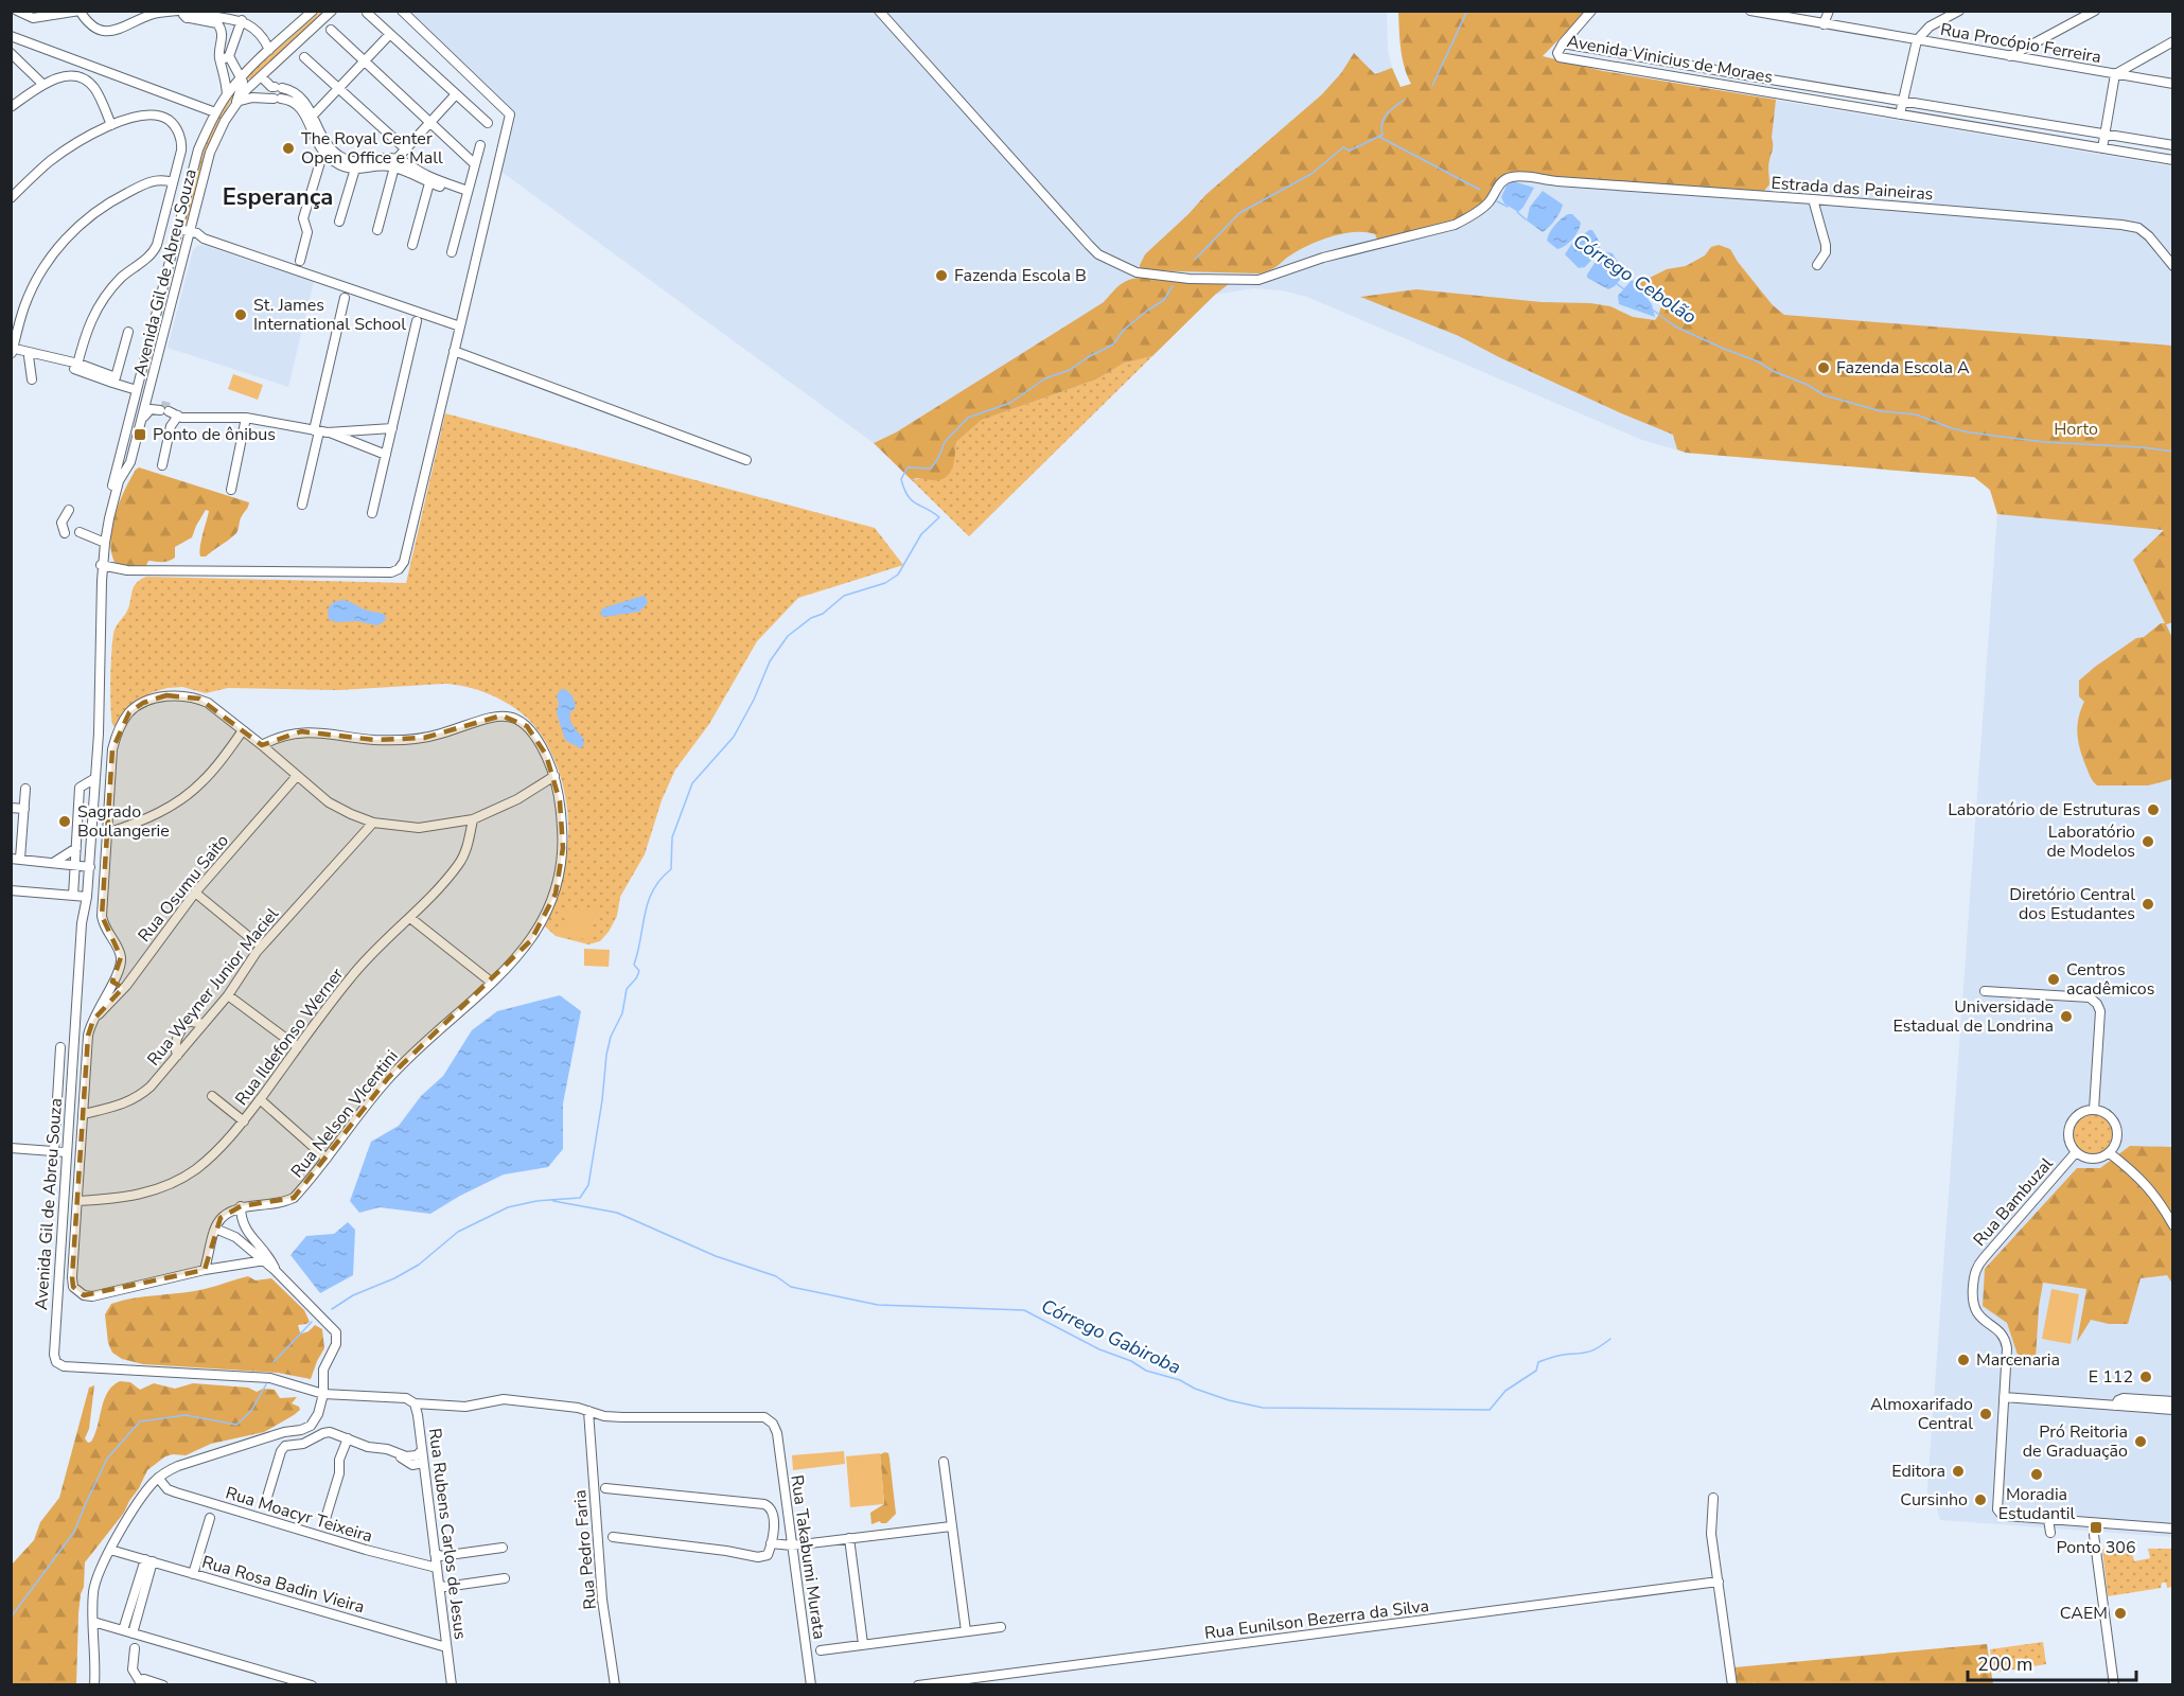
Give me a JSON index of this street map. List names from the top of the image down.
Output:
{
  "streets": {
    "street": [
      "Rua Procópio Ferreira",
      "Avenida Vinicius de Moraes",
      "Estrada das Paineiras",
      "Avenida Gil de Abreu Souza",
      "Rua Osumu Saito",
      "Rua Weyner Junior Maciel",
      "Rua Ildefonso Werner",
      "Rua Nelson VIcentini",
      "Rua Bambuzal",
      "Rua Moacyr Teixeira",
      "Rua Rubens Carlos de Jesus",
      "Rua Pedro Faria",
      "Rua Takabumi Murata",
      "Rua Rosa Badin Vieira",
      "Rua Eunilson Bezerra da Silva"
    ]
  },
  "crossings": [
    ["Rua Moacyr Teixeira", "Rua Rubens Carlos de Jesus"],
    ["Rua Rubens Carlos de Jesus", "Rua Rosa Badin Vieira"],
    ["Rua Pedro Faria", "Rua Takabumi Murata"]
  ],
  "districts": ["Esperança"],
  "water": ["Córrego Cebolão", "Córrego Gabiroba"],
  "parks": ["Horto"],
  "places": {
    "other": [
      "The Royal Center Open Office e Mall",
      "Fazenda Escola B",
      "St. James International School",
      "Fazenda Escola A",
      "Laboratório de Estruturas",
      "Sagrado Boulangerie",
      "Laboratório de Modelos",
      "Diretório Central dos Estudantes",
      "Centros acadêmicos",
      "Universidade Estadual de Londrina",
      "Marcenaria",
      "E 112",
      "Almoxarifado Central",
      "Pró Reitoria de Graduação",
      "Editora",
      "Moradia Estudantil",
      "Cursinho",
      "CAEM"
    ],
    "transit": ["Ponto de ônibus", "Ponto 306"]
  },
  "scale_bar": "200 m"
}
